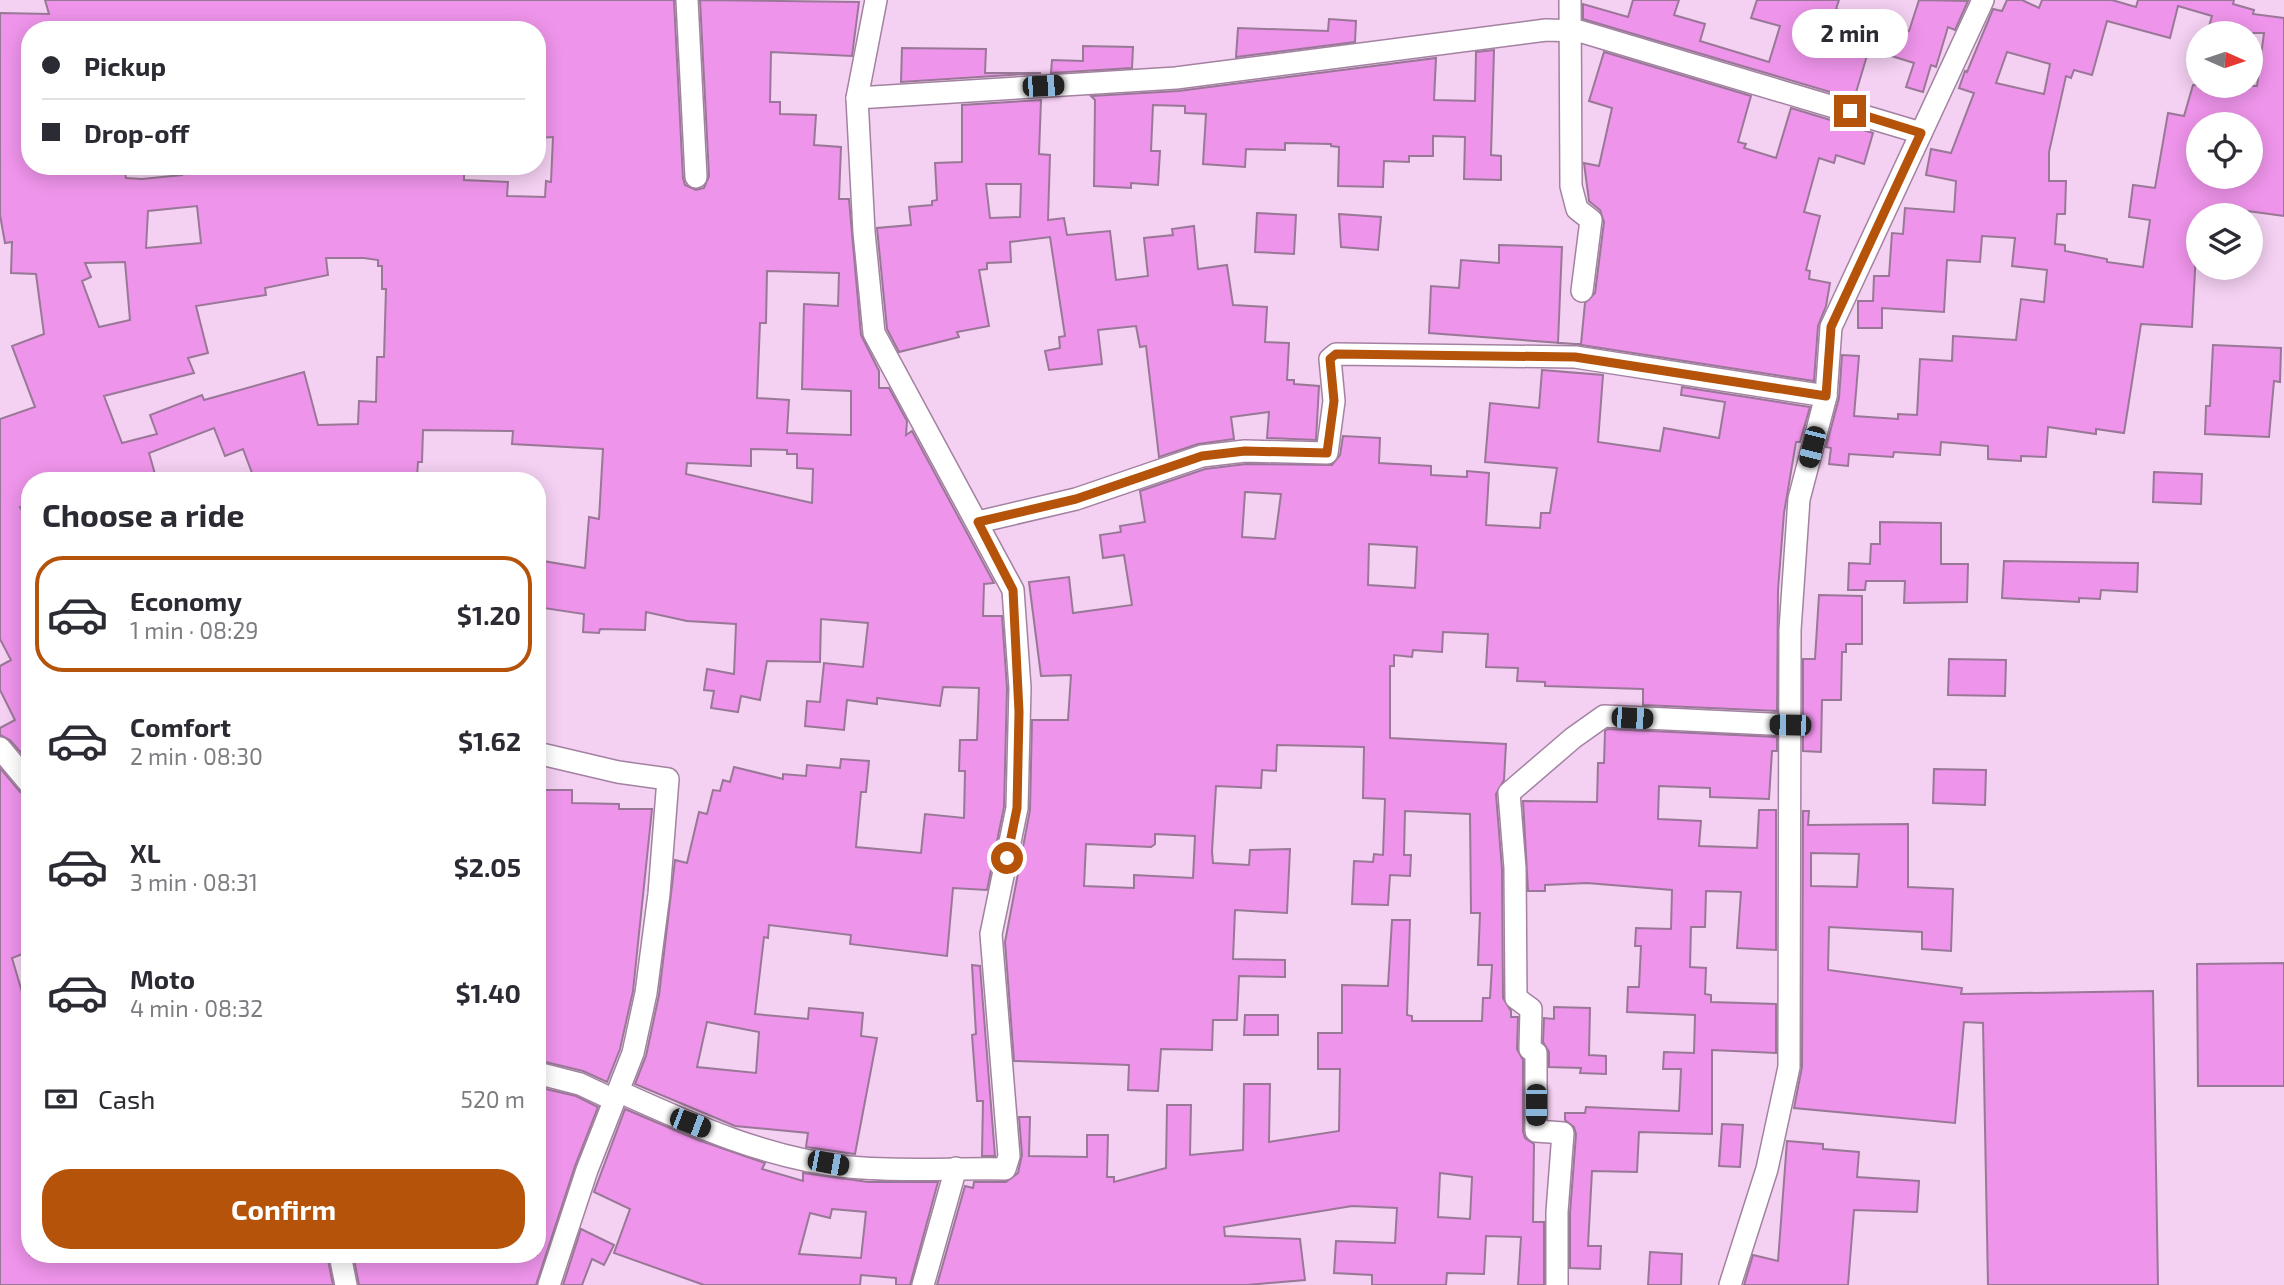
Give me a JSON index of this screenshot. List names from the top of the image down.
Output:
{
  "north": "right",
  "page": {
    "bubble": "2 min",
    "banner": ["Pickup", "Drop-off"],
    "heading": "Choose a ride",
    "list": [
      {
        "name": "Economy",
        "note": "1 min · 08:29",
        "value": "$1.20"
      },
      {
        "name": "Comfort",
        "note": "2 min · 08:30",
        "value": "$1.62"
      },
      {
        "name": "XL",
        "note": "3 min · 08:31",
        "value": "$2.05"
      },
      {
        "name": "Moto",
        "note": "4 min · 08:32",
        "value": "$1.40"
      }
    ],
    "pay": ["Cash", "520 m"],
    "buttons": "Confirm"
  }
}
